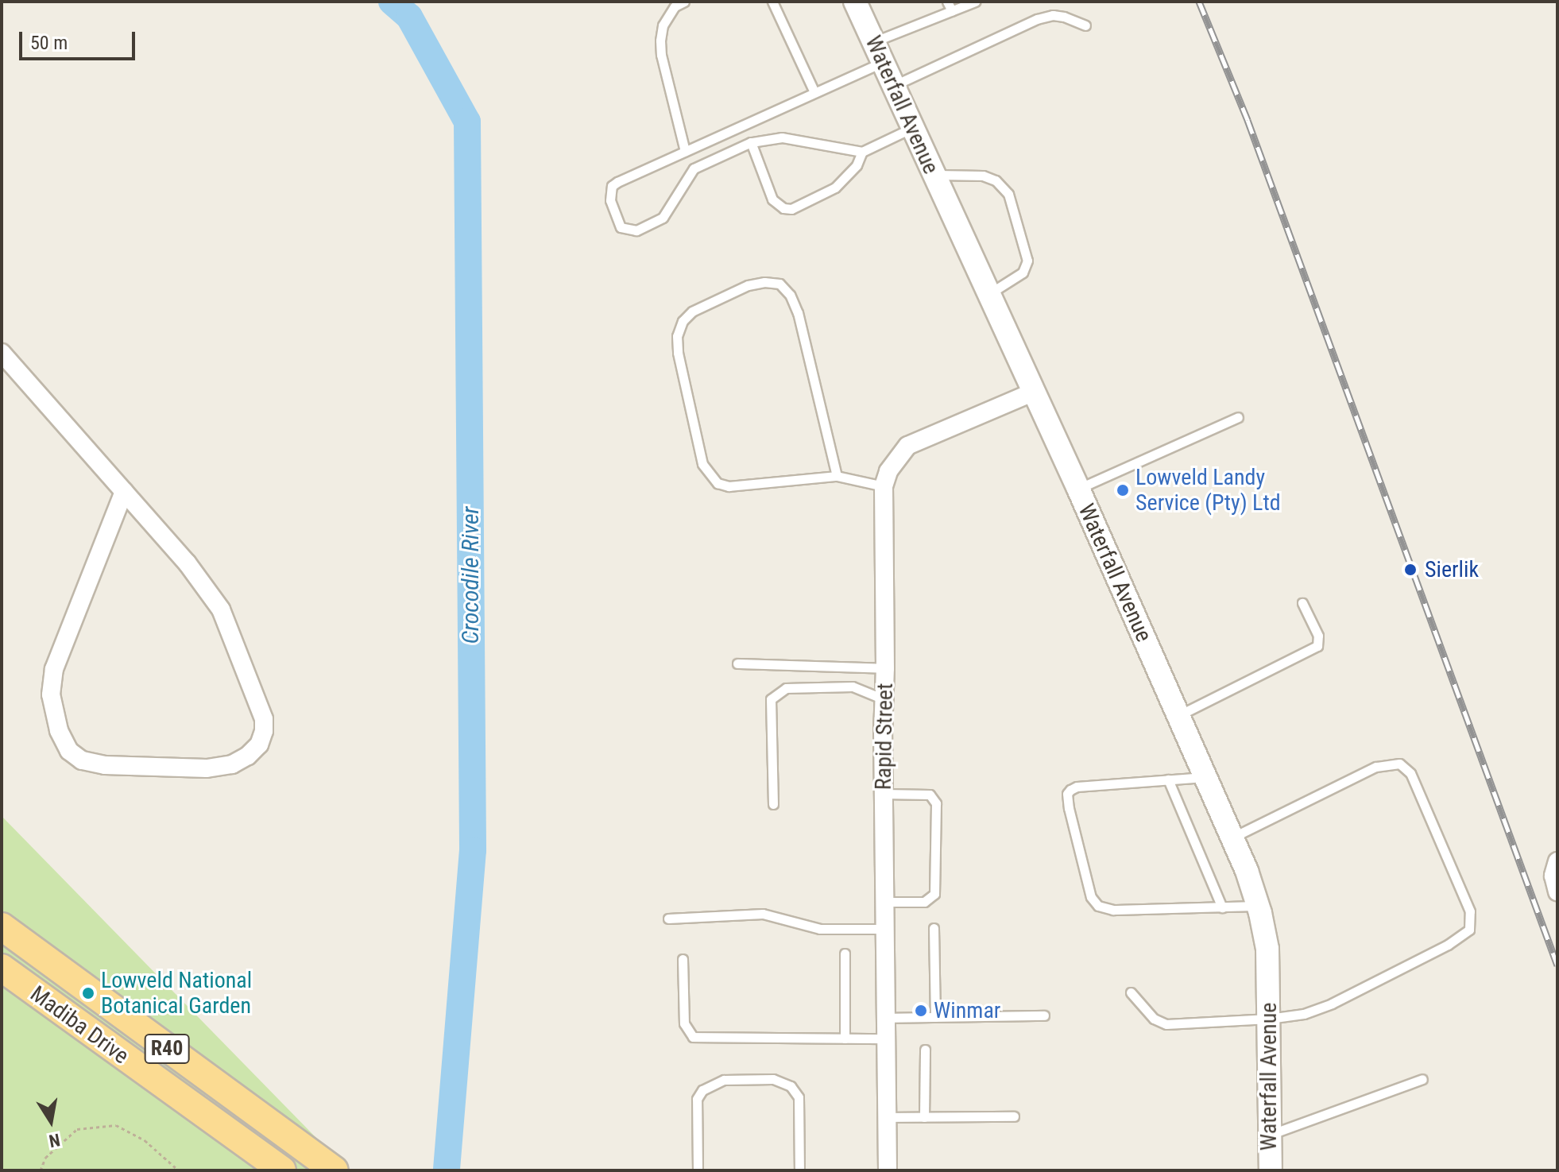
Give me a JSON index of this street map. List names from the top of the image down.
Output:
{
  "streets": {
    "main road": ["Madiba Drive", "R40"],
    "street": ["Waterfall Avenue", "Rapid Street"]
  },
  "crossings": [
    ["Waterfall Avenue", "Rapid Street"]
  ],
  "water": ["Crocodile River"],
  "places": [
    "Lowveld Landy Service (Pty) Ltd",
    "Sierlik",
    "Lowveld National Botanical Garden",
    "Winmar"
  ],
  "scale_bar": "50 m",
  "north": "bottom"
}
